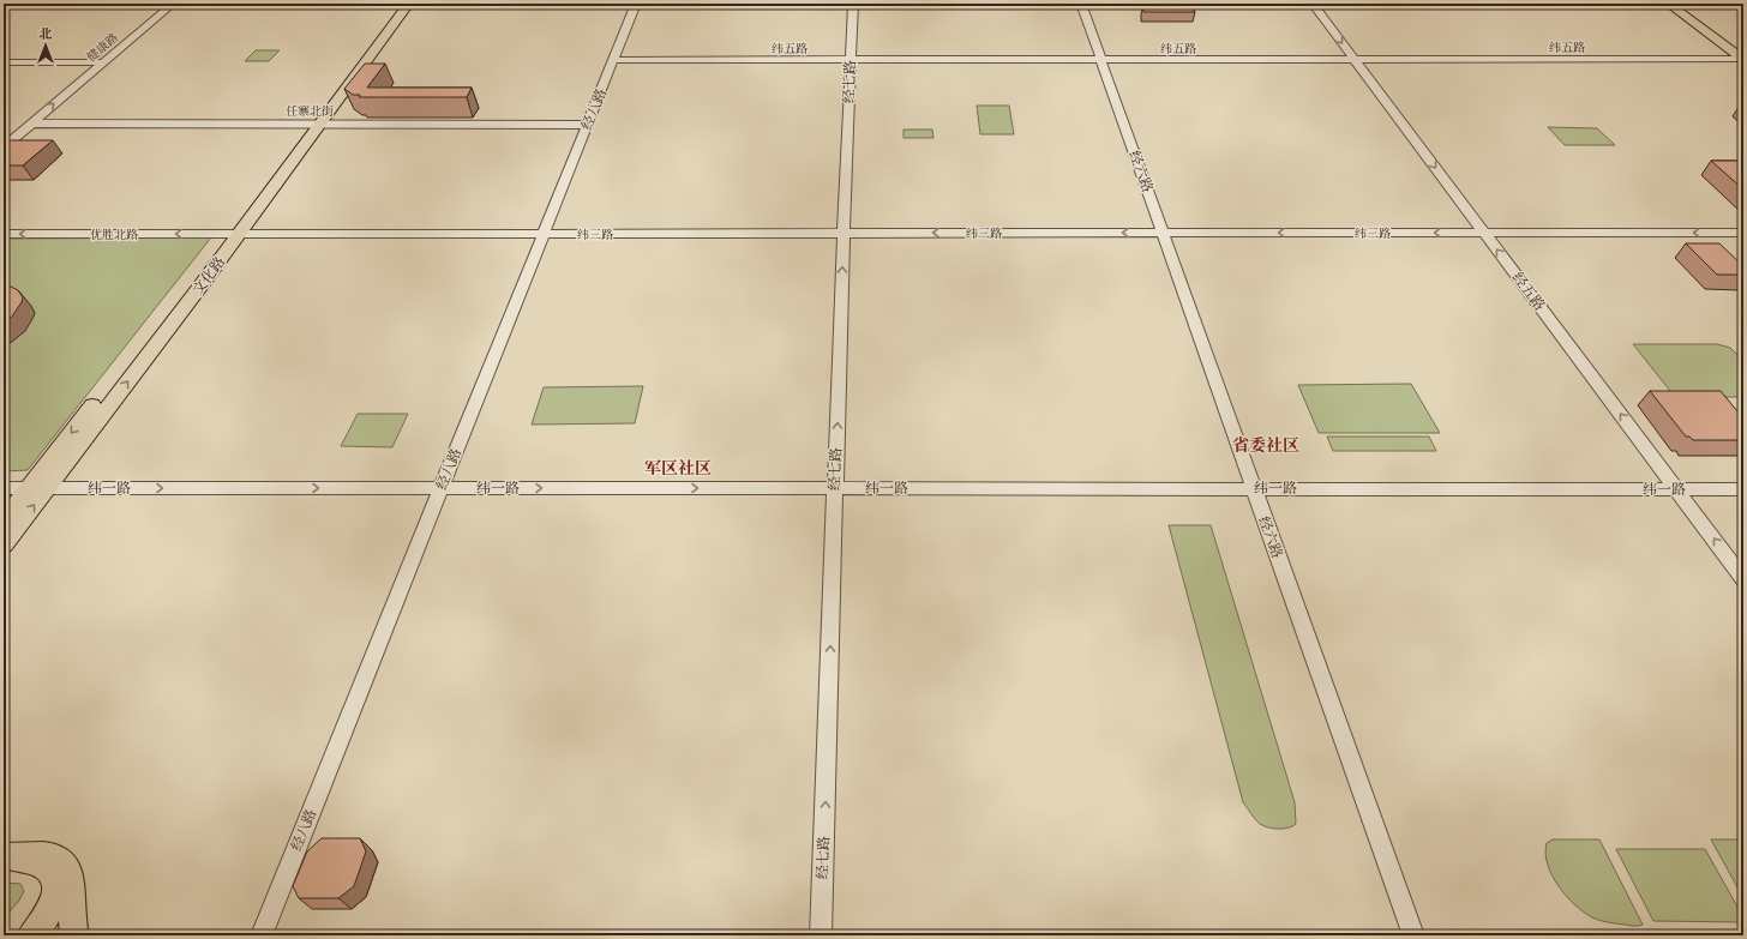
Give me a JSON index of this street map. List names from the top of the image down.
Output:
{
  "streets": {
    "main road": ["文化路"],
    "street": [
      "健康路",
      "纬五路",
      "经七路",
      "经八路",
      "任寨北街",
      "经六路",
      "纬三路",
      "优胜北路",
      "经五路",
      "纬一路"
    ]
  },
  "crossings": [
    ["健康路", "任寨北街"],
    ["纬五路", "经七路"],
    ["纬五路", "经八路"],
    ["纬五路", "经六路"],
    ["纬五路", "经五路"],
    ["经七路", "纬三路"],
    ["经七路", "纬一路"],
    ["经八路", "任寨北街"],
    ["经八路", "纬三路"],
    ["经八路", "纬一路"],
    ["任寨北街", "文化路"],
    ["经六路", "纬三路"],
    ["经六路", "纬一路"],
    ["纬三路", "优胜北路"],
    ["纬三路", "文化路"],
    ["纬三路", "经五路"],
    ["优胜北路", "文化路"],
    ["文化路", "纬一路"],
    ["经五路", "纬一路"]
  ],
  "one_way": [
    "健康路",
    "经七路",
    "纬三路",
    "优胜北路",
    "纬一路"
  ],
  "districts": ["省委社区", "军区社区"],
  "north": "top"
}
